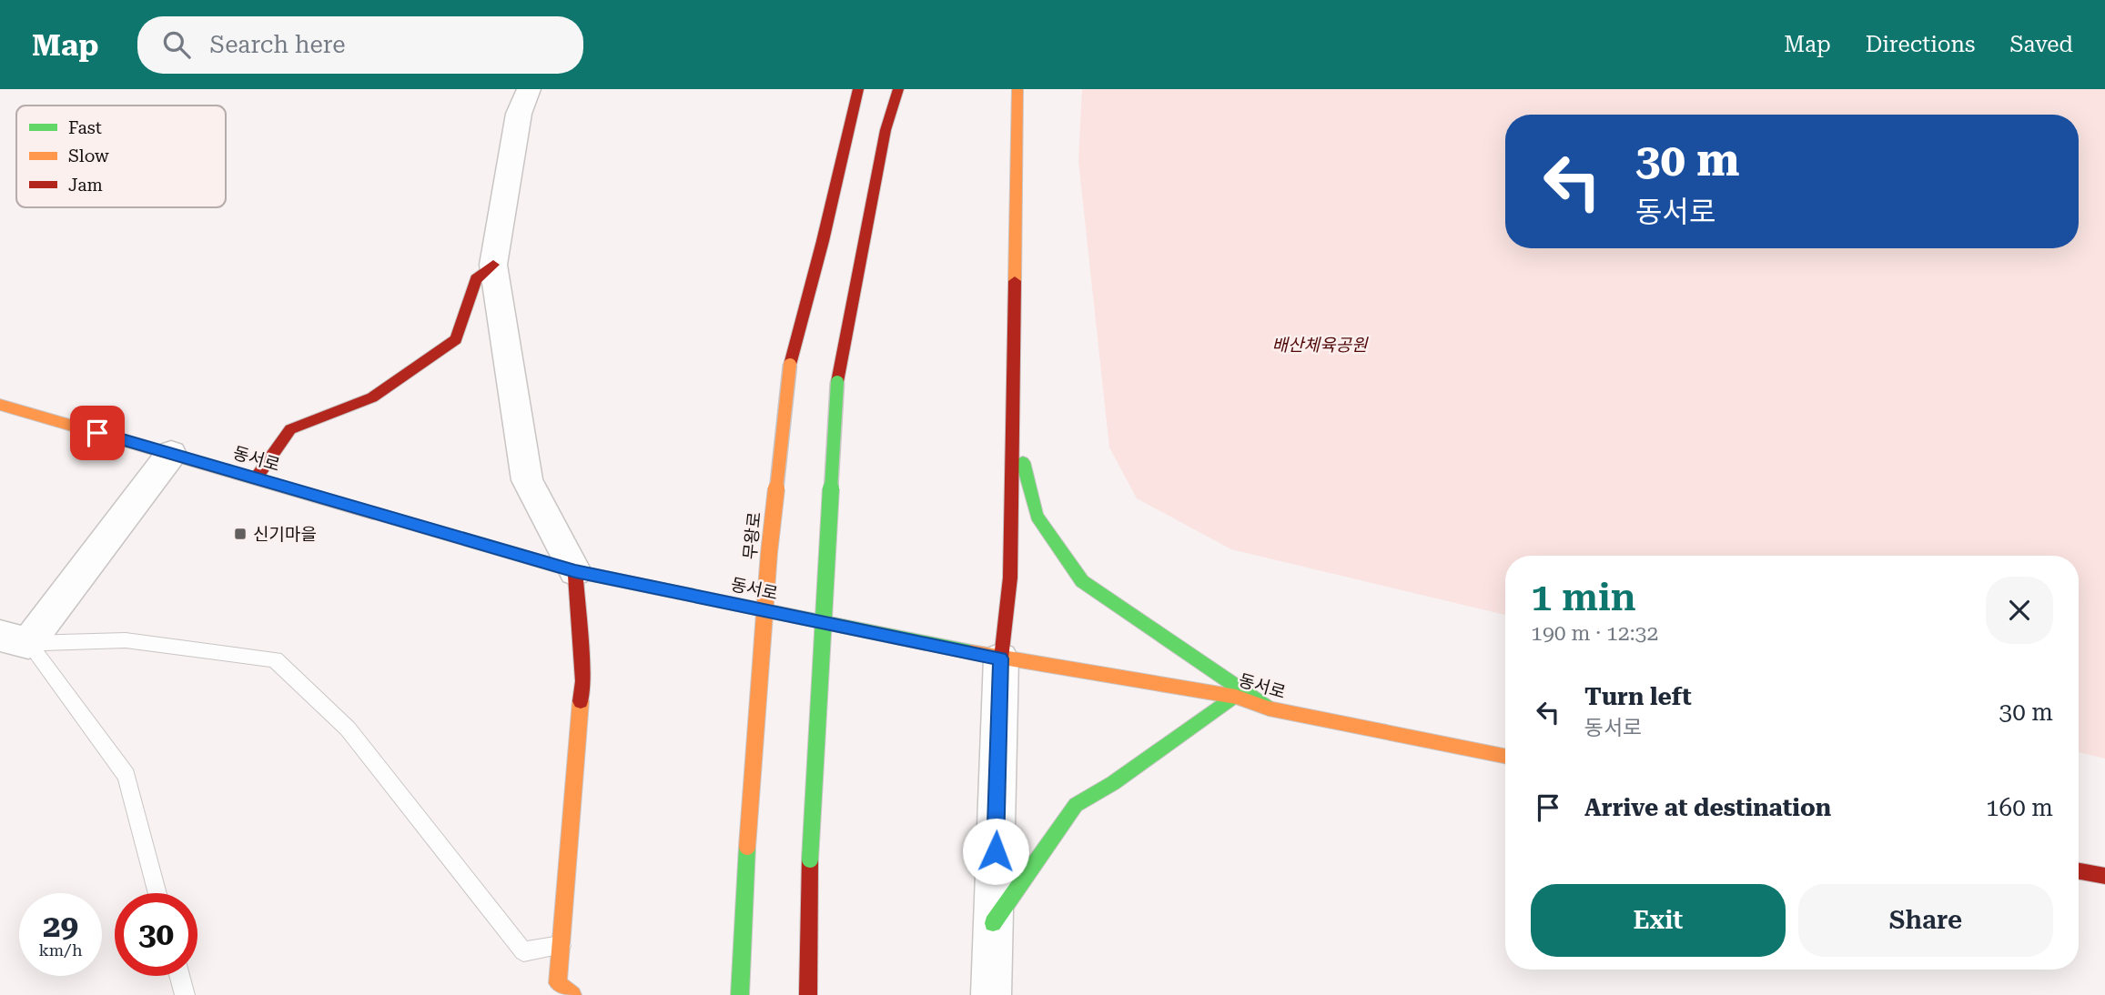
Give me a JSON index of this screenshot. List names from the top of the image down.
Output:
{
  "streets": {
    "main road": ["동서로", "무왕로"]
  },
  "parks": ["배산체육공원"],
  "places": {
    "transit": ["신기마을"]
  },
  "legend": ["Fast", "Slow", "Jam"],
  "page": {
    "header": "Map",
    "search": "Search here",
    "nav": ["Map", "Directions", "Saved"],
    "turn": ["30 m", "동서로"],
    "heading": ["1 min", "190 m · 12:32"],
    "list": [
      {
        "name": "Turn left",
        "note": "동서로",
        "value": "30 m"
      },
      {
        "name": "Arrive at destination",
        "value": "160 m"
      }
    ],
    "buttons": ["Exit", "Share"],
    "speed": "29 km/h",
    "limit": "30"
  }
}
